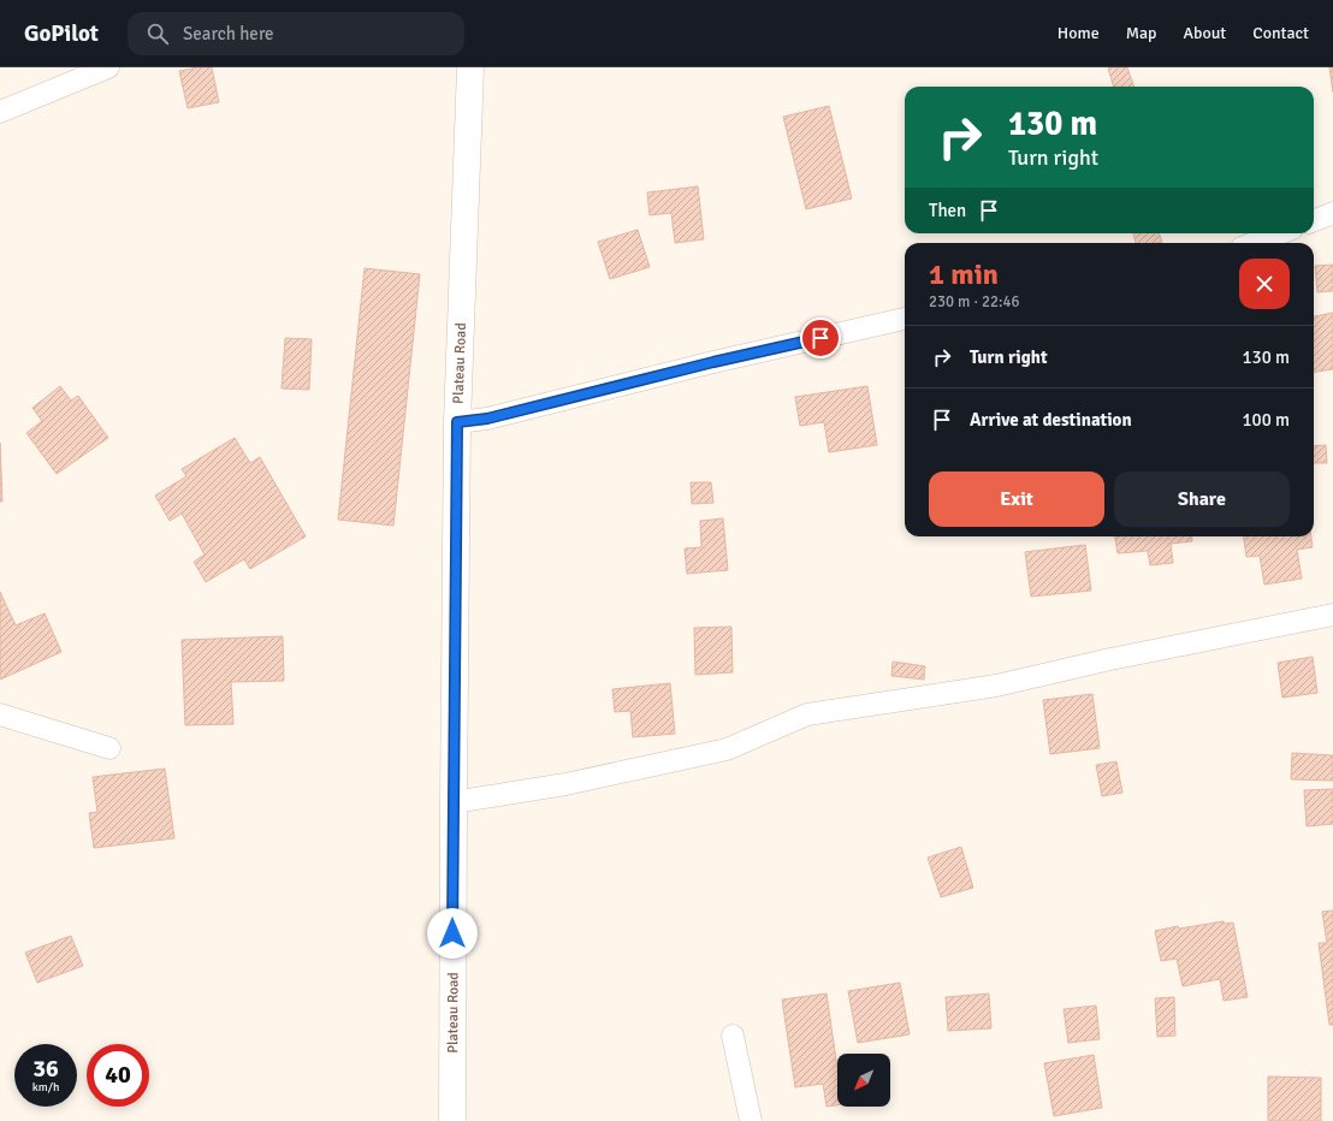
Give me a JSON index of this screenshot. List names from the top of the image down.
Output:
{
  "streets": {
    "street": ["Plateau Road"]
  },
  "north": "bottom left",
  "page": {
    "header": "GoPilot",
    "search": "Search here",
    "nav": [
      "Home",
      "Map",
      "About",
      "Contact"
    ],
    "turn": ["130 m", "Turn right"],
    "then": "Then",
    "heading": ["1 min", "230 m · 22:46"],
    "list": [
      {
        "name": "Turn right",
        "value": "130 m"
      },
      {
        "name": "Arrive at destination",
        "value": "100 m"
      }
    ],
    "buttons": ["Exit", "Share"],
    "speed": "36 km/h",
    "limit": "40"
  }
}
